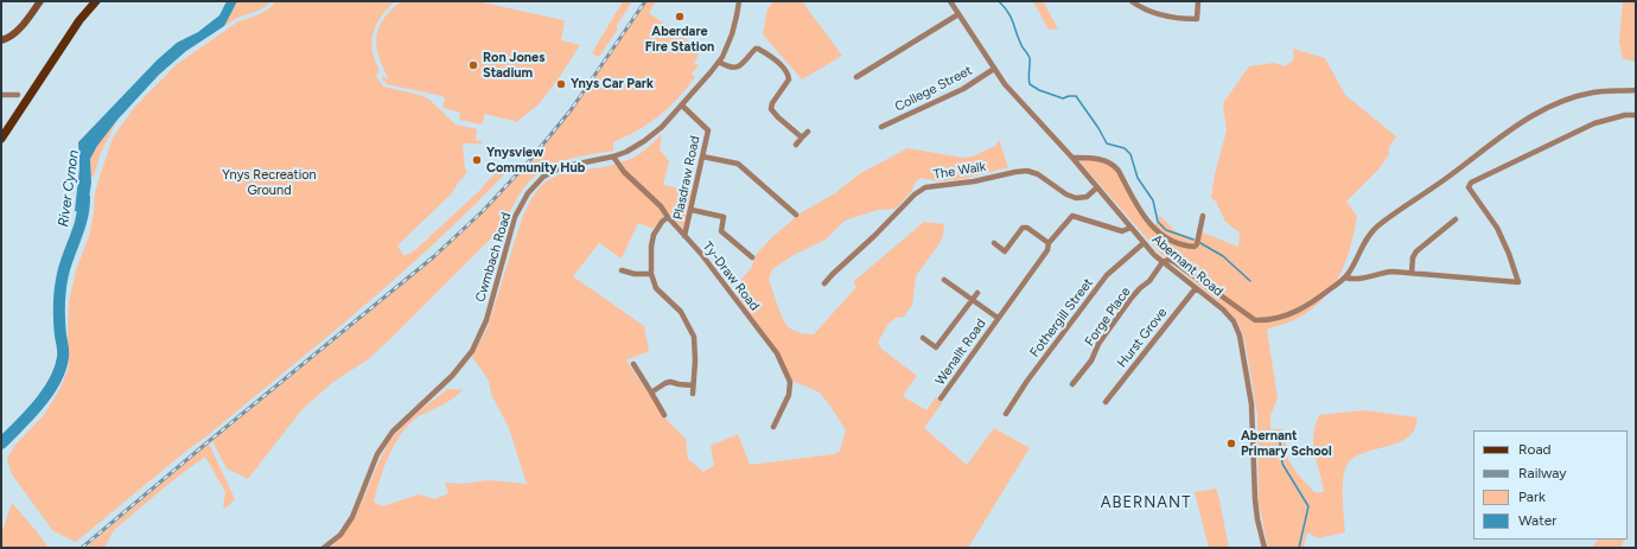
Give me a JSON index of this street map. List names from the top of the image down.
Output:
{
  "streets": {
    "street": [
      "College Street",
      "The Walk",
      "Plasdraw Road",
      "Cwmbach Road",
      "Abernant Road",
      "Ty-Draw Road",
      "Forge Place",
      "Fothergill Street",
      "Hurst Grove",
      "Wenallt Road"
    ]
  },
  "crossings": [
    ["College Street", "Abernant Road"],
    ["The Walk", "Abernant Road"],
    ["Plasdraw Road", "Cwmbach Road"],
    ["Plasdraw Road", "Ty-Draw Road"],
    ["Cwmbach Road", "Ty-Draw Road"],
    ["Abernant Road", "Forge Place"],
    ["Abernant Road", "Fothergill Street"],
    ["Abernant Road", "Hurst Grove"],
    ["Abernant Road", "Wenallt Road"]
  ],
  "districts": ["ABERNANT"],
  "water": ["River Cynon"],
  "parks": ["Ynys Recreation Ground"],
  "places": [
    "Aberdare Fire Station",
    "Ron Jones Stadium",
    "Ynys Car Park",
    "Ynysview Community Hub",
    "Abernant Primary School"
  ],
  "legend": [
    "Road",
    "Railway",
    "Park",
    "Water"
  ]
}
